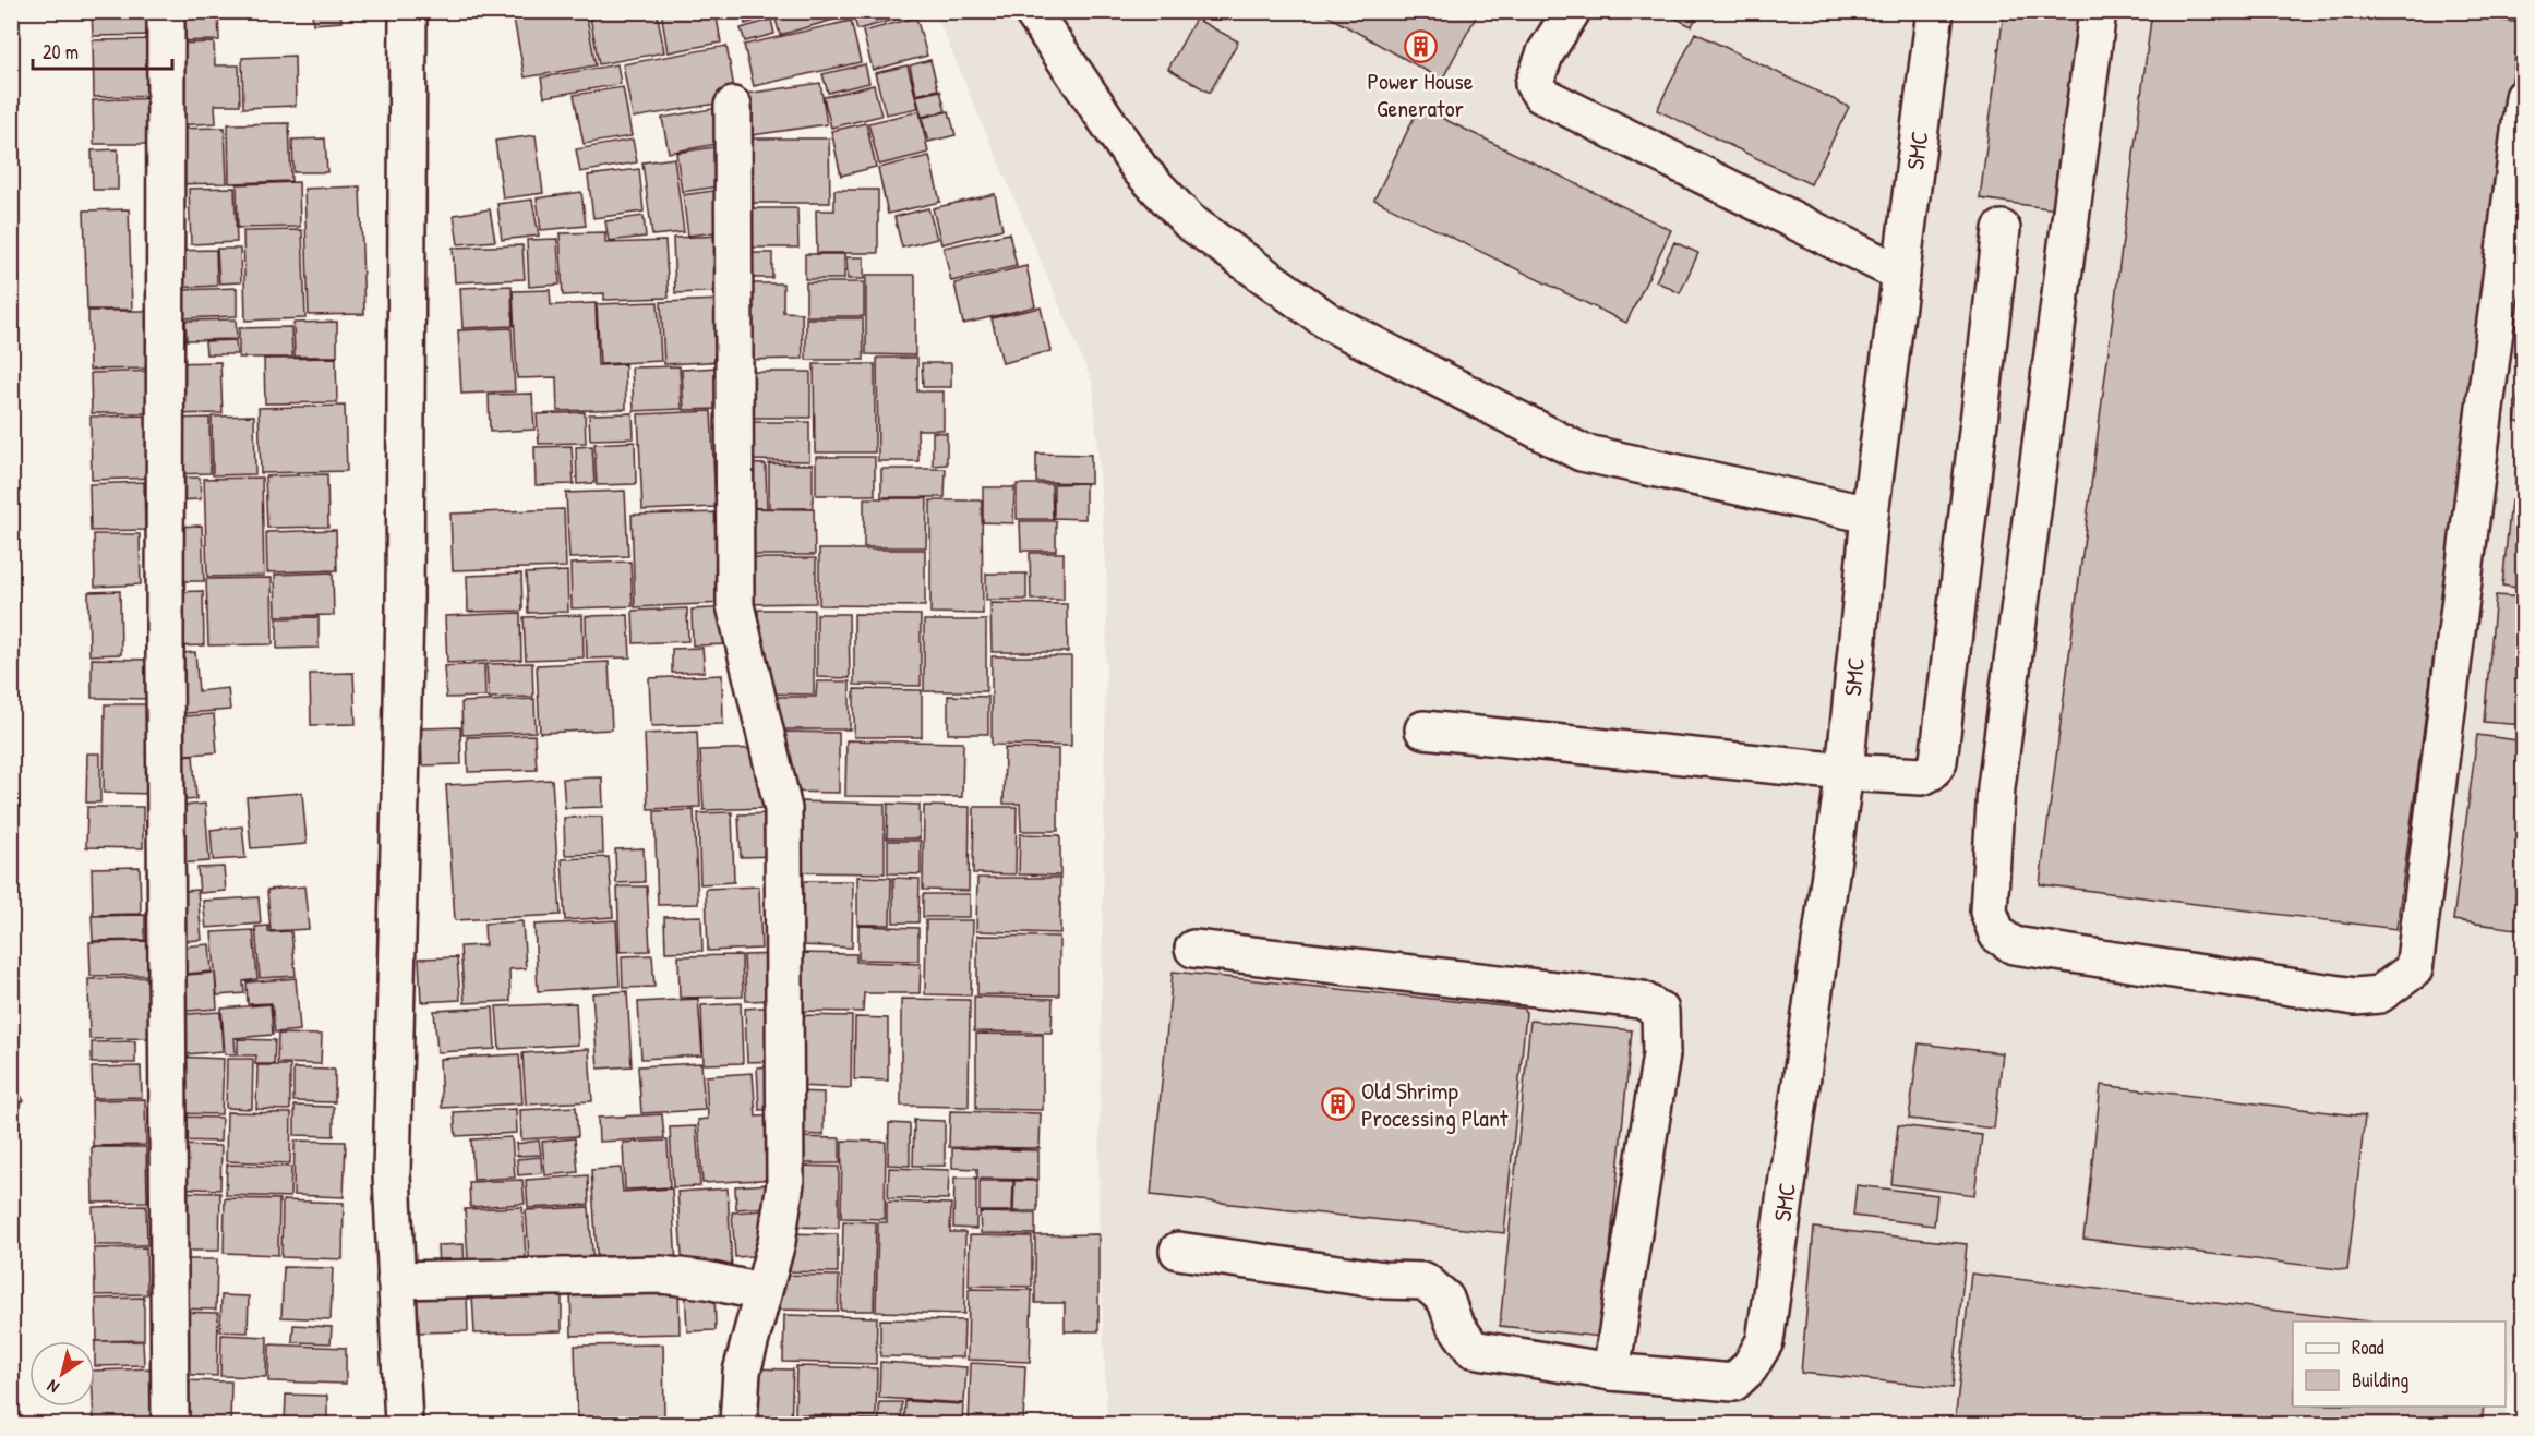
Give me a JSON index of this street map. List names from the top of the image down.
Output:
{
  "streets": {
    "street": ["SMC"]
  },
  "places": {
    "building": ["Power House Generator", "Old Shrimp Processing Plant"]
  },
  "legend": ["Road", "Building"],
  "scale_bar": "20 m",
  "north": "bottom left"
}
